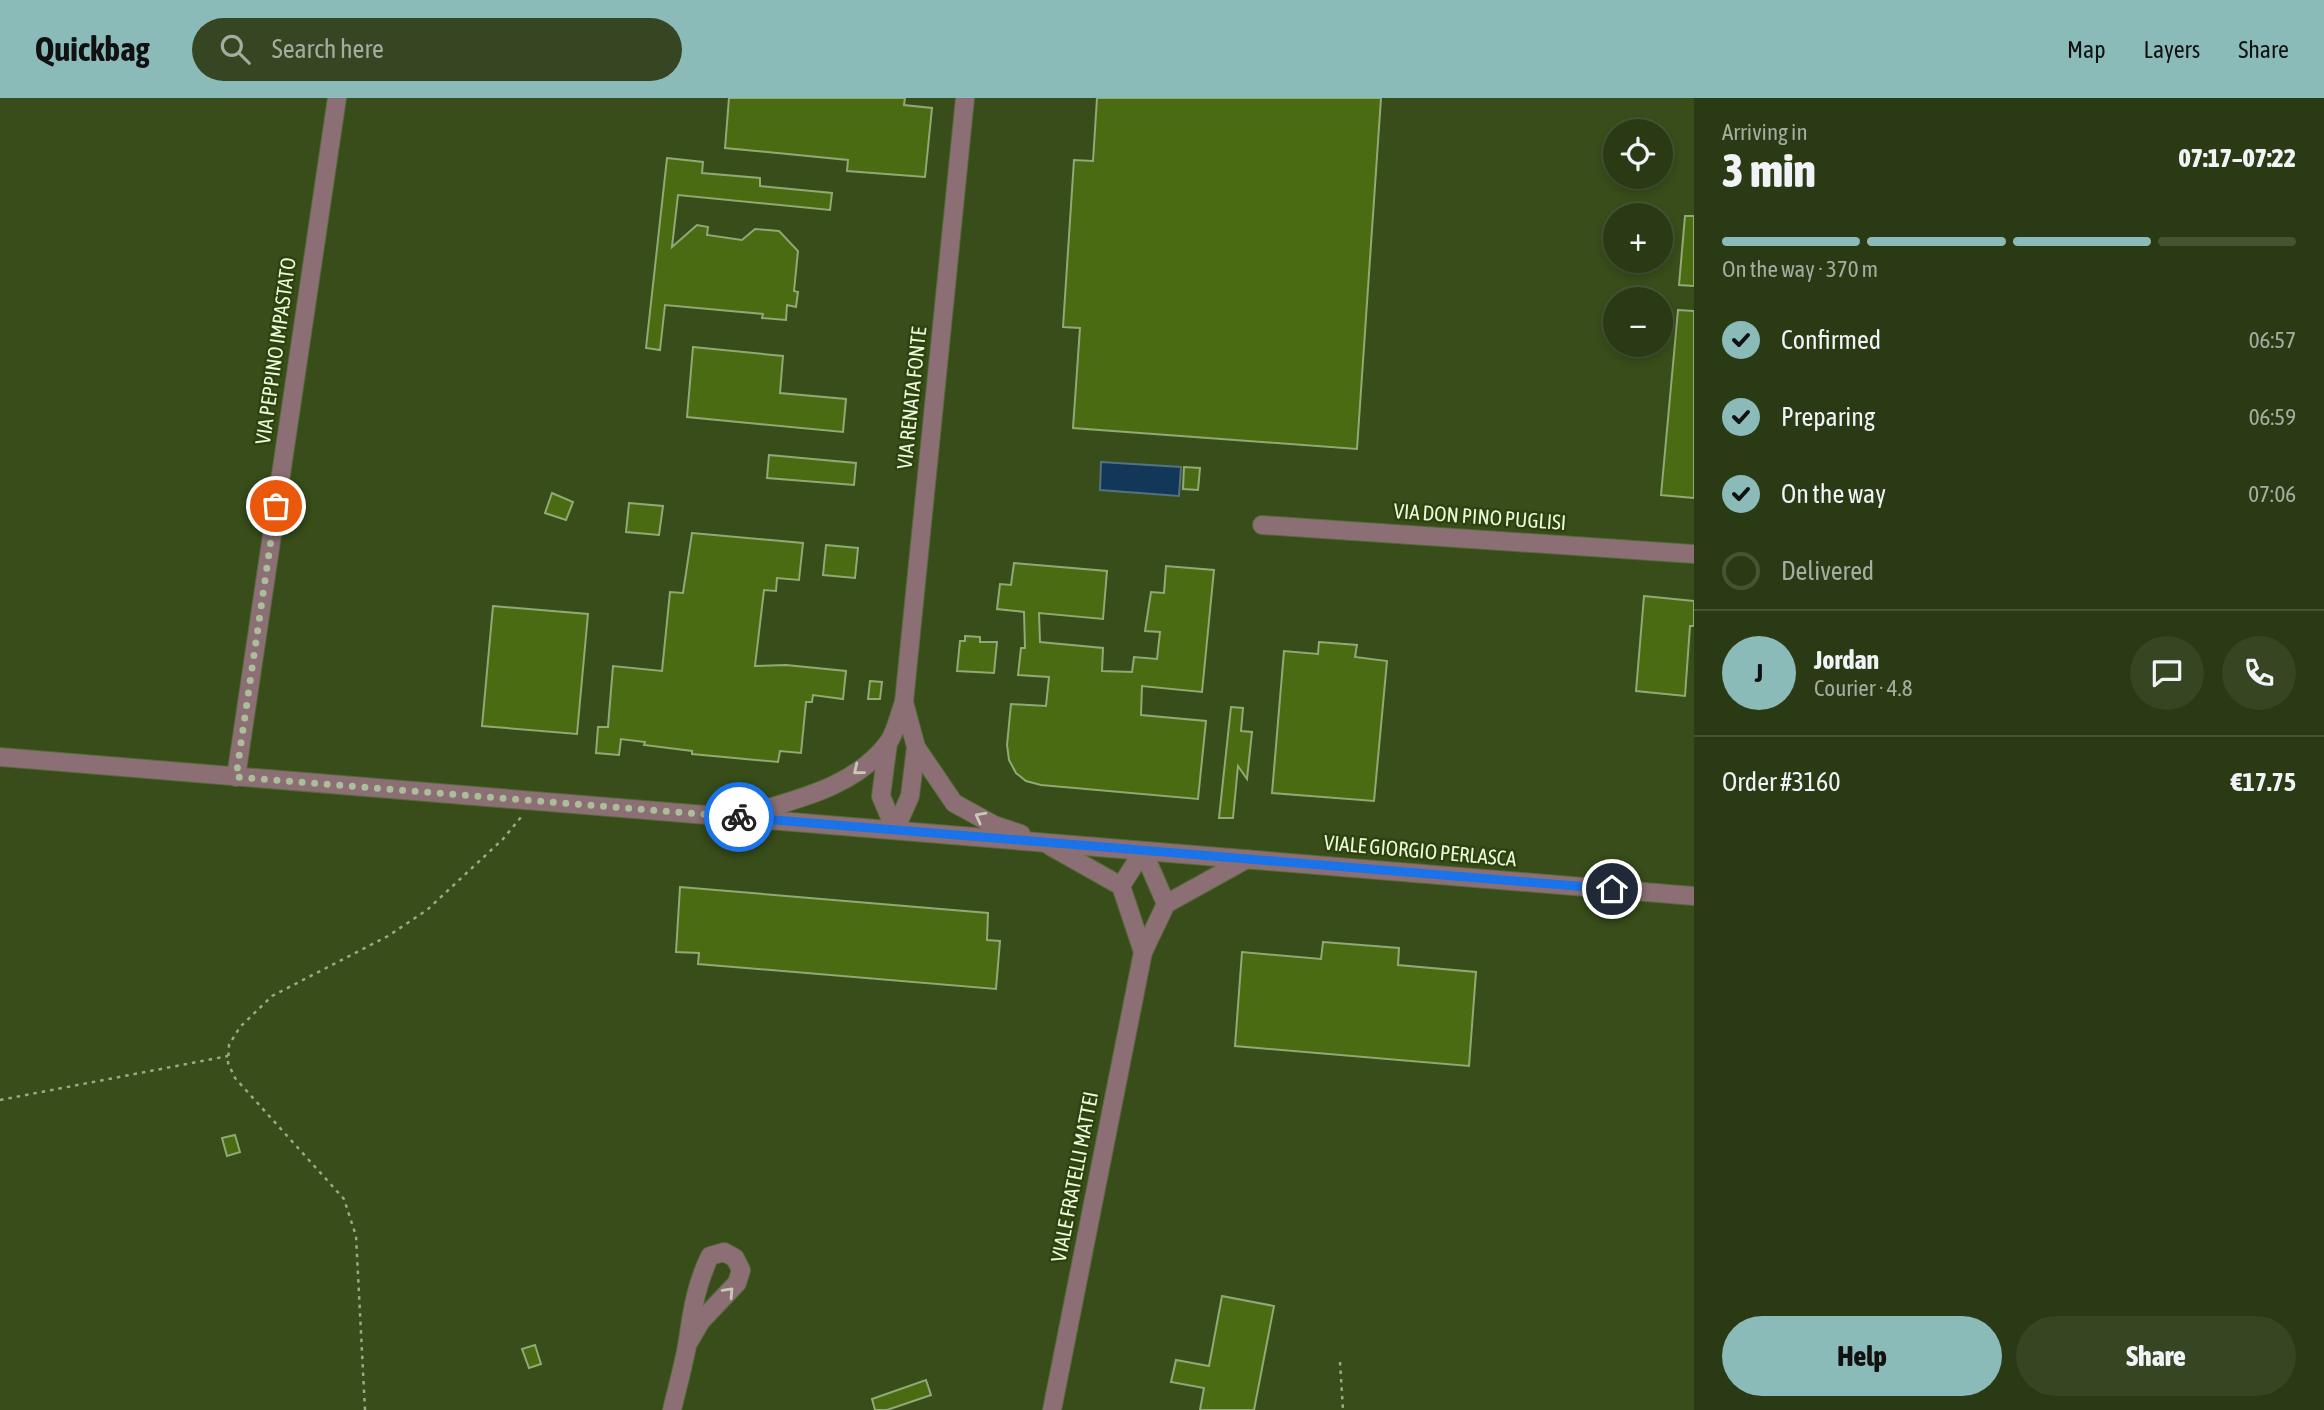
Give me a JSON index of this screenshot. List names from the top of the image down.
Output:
{
  "streets": {
    "street": [
      "VIA PEPPINO IMPASTATO",
      "VIA RENATA FONTE",
      "VIA DON PINO PUGLISI",
      "VIALE GIORGIO PERLASCA",
      "VIALE FRATELLI MATTEI"
    ]
  },
  "crossings": [
    ["VIA RENATA FONTE", "VIALE GIORGIO PERLASCA"]
  ],
  "page": {
    "header": "Quickbag",
    "search": "Search here",
    "nav": ["Map", "Layers", "Share"],
    "heading": ["3 min", "Arriving in", "07:17–07:22"],
    "panel": [
      "Jordan",
      "Courier · 4.8",
      "Order #3160",
      "€17.75"
    ],
    "map_buttons": ["+", "−"],
    "bar": "On the way · 370 m",
    "list": [
      ["Confirmed", "06:57"],
      ["Preparing", "06:59"],
      ["On the way", "07:06"],
      "Delivered"
    ],
    "round": "J",
    "buttons": ["Help", "Share"]
  }
}
